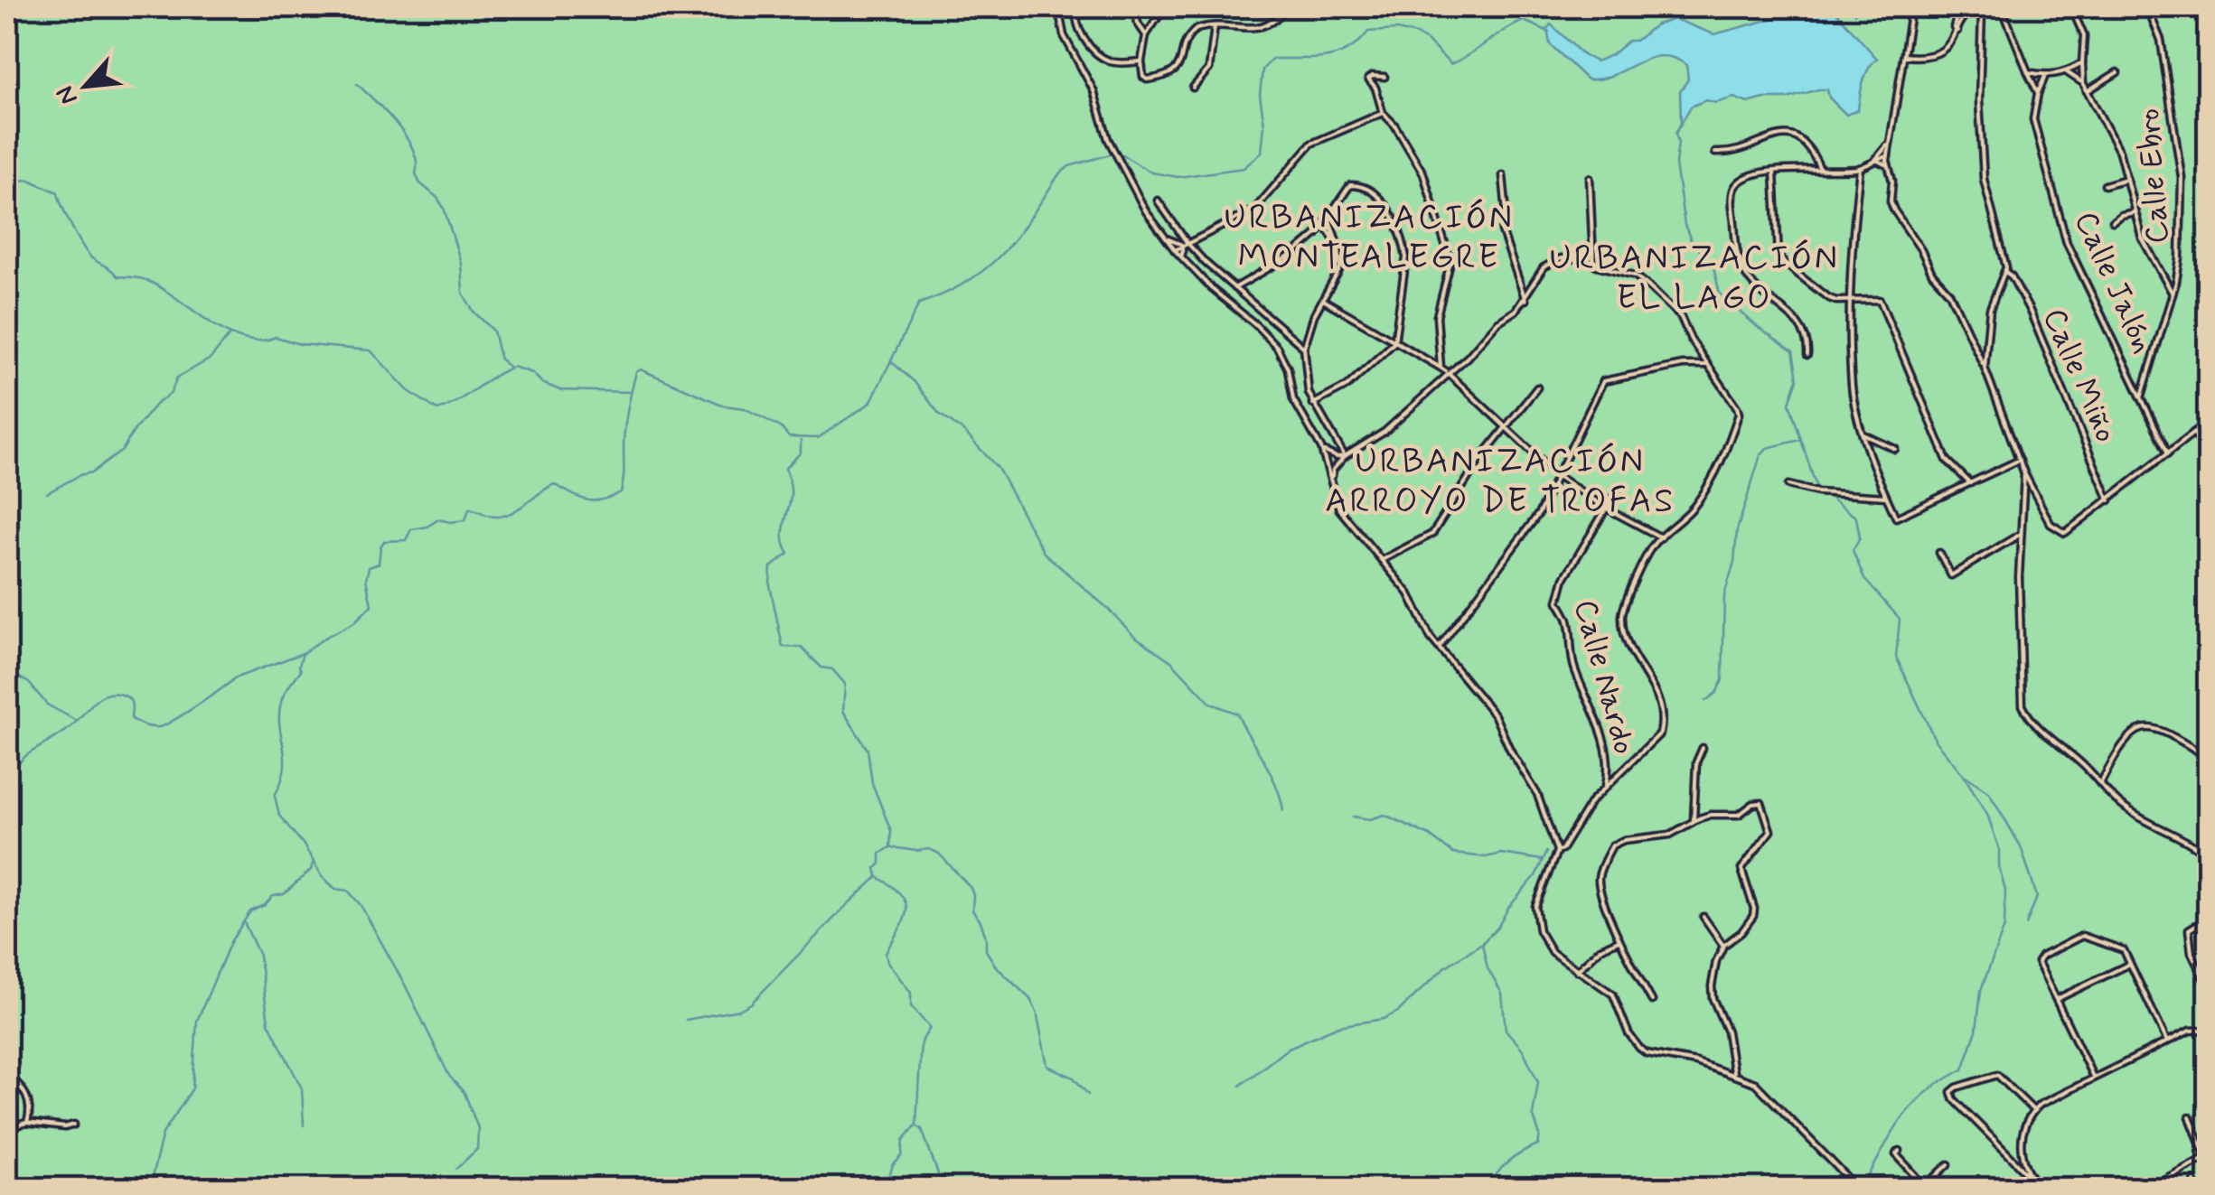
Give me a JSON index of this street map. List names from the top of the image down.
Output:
{
  "streets": {
    "street": [
      "Calle Ebro",
      "Calle Jalón",
      "Calle Miño",
      "Calle Nardo"
    ]
  },
  "crossings": [
    ["Calle Ebro", "Calle Jalón"]
  ],
  "districts": ["URBANIZACIÓN MONTEALEGRE", "URBANIZACIÓN EL LAGO", "URBANIZACIÓN ARROYO DE TROFAS"],
  "north": "bottom left"
}
